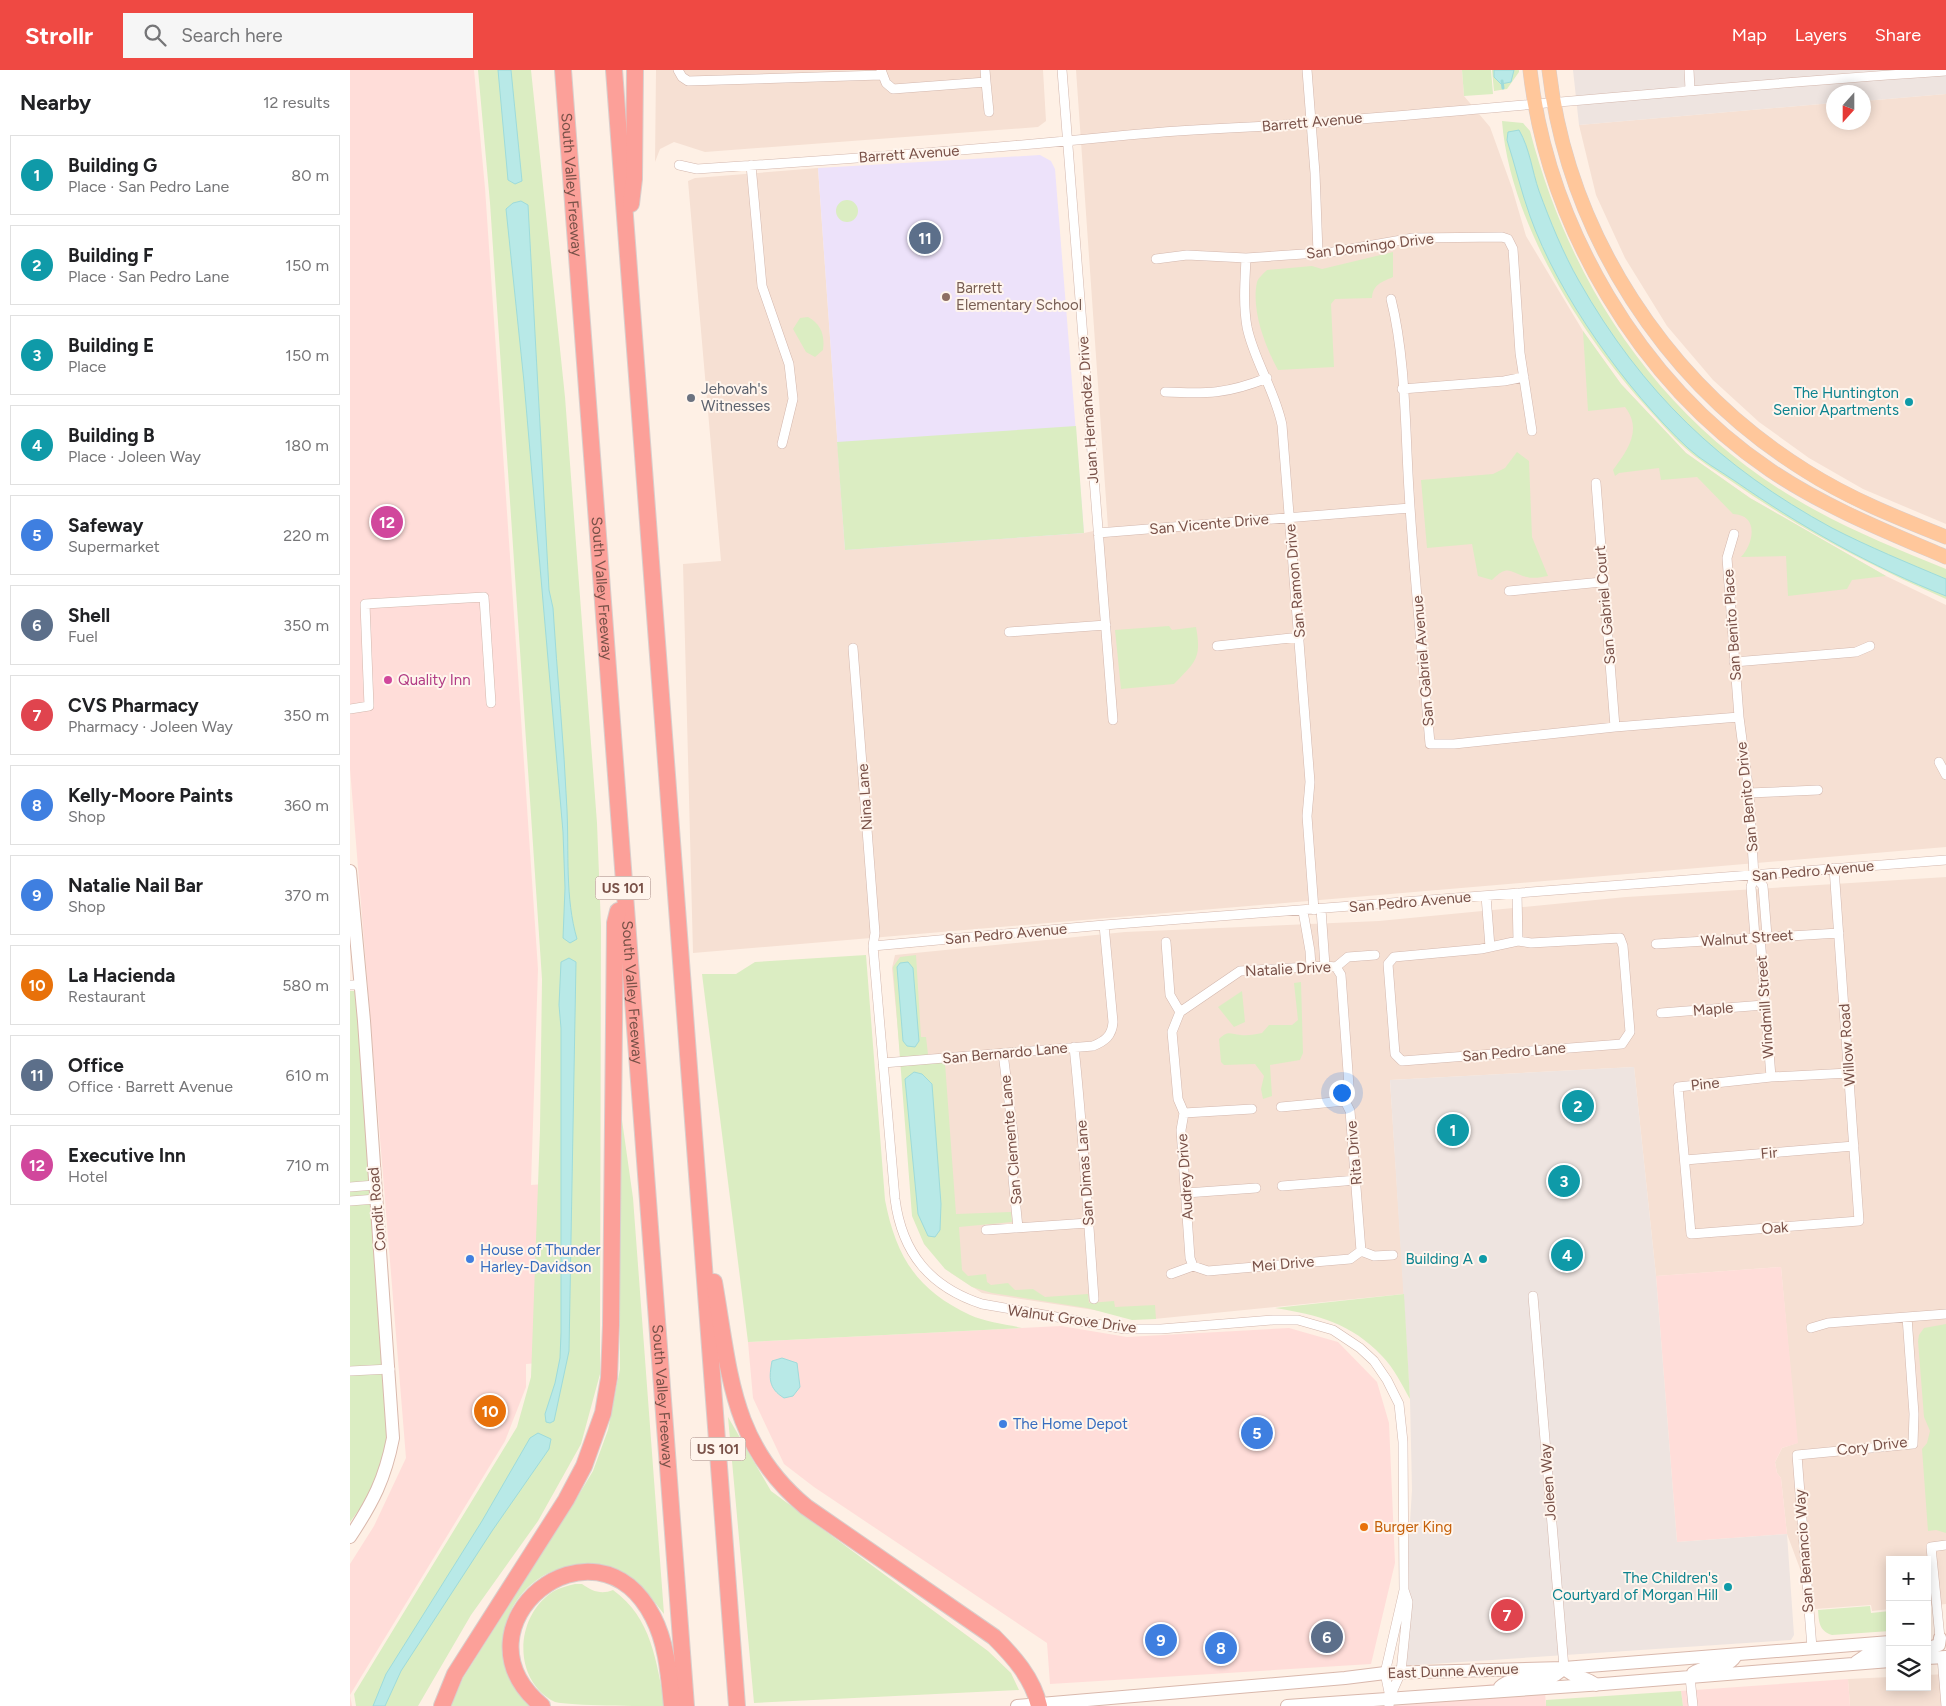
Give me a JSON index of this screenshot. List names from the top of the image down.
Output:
{
  "streets": {
    "highway": ["South Valley Freeway", "US 101"],
    "main road": ["Condit Road", "East Dunne Avenue"],
    "street": [
      "Barrett Avenue",
      "San Domingo Drive",
      "Juan Hernandez Drive",
      "San Vicente Drive",
      "San Ramon Drive",
      "San Gabriel Court",
      "San Benito Place",
      "San Gabriel Avenue",
      "Nina Lane",
      "San Benito Drive",
      "San Pedro Avenue",
      "Walnut Street",
      "Natalie Drive",
      "Windmill Street",
      "Maple",
      "Willow Road",
      "San Pedro Lane",
      "San Bernardo Lane",
      "Pine",
      "San Clemente Lane",
      "Rita Drive",
      "Fir",
      "San Dimas Lane",
      "Audrey Drive",
      "Oak",
      "Mei Drive",
      "Walnut Grove Drive",
      "Cory Drive",
      "Joleen Way",
      "San Benancio Way"
    ]
  },
  "crossings": [
    ["Barrett Avenue", "Juan Hernandez Drive"],
    ["San Domingo Drive", "San Ramon Drive"],
    ["Juan Hernandez Drive", "San Vicente Drive"],
    ["San Vicente Drive", "San Ramon Drive"],
    ["San Vicente Drive", "San Gabriel Avenue"],
    ["San Ramon Drive", "San Pedro Avenue"],
    ["San Ramon Drive", "Natalie Drive"],
    ["San Gabriel Court", "San Gabriel Avenue"],
    ["San Benito Place", "San Gabriel Avenue"],
    ["San Benito Place", "San Benito Drive"],
    ["San Gabriel Avenue", "San Benito Drive"],
    ["Nina Lane", "San Pedro Avenue"],
    ["Nina Lane", "Walnut Grove Drive"],
    ["San Benito Drive", "San Pedro Avenue"],
    ["San Benito Drive", "Windmill Street"],
    ["San Pedro Avenue", "Windmill Street"],
    ["San Pedro Avenue", "Willow Road"],
    ["San Pedro Avenue", "San Bernardo Lane"],
    ["San Pedro Avenue", "Walnut Grove Drive"],
    ["Walnut Street", "Windmill Street"],
    ["Walnut Street", "Willow Road"],
    ["Natalie Drive", "Rita Drive"],
    ["Natalie Drive", "Audrey Drive"],
    ["Windmill Street", "Maple"],
    ["Windmill Street", "Pine"],
    ["Willow Road", "Pine"],
    ["Willow Road", "Fir"],
    ["Willow Road", "Oak"],
    ["San Bernardo Lane", "San Clemente Lane"],
    ["San Bernardo Lane", "San Dimas Lane"],
    ["San Bernardo Lane", "Walnut Grove Drive"],
    ["Pine", "Fir"],
    ["Pine", "Oak"],
    ["Rita Drive", "Mei Drive"],
    ["Audrey Drive", "Mei Drive"],
    ["Walnut Grove Drive", "East Dunne Avenue"],
    ["Cory Drive", "San Benancio Way"],
    ["Joleen Way", "East Dunne Avenue"],
    ["San Benancio Way", "East Dunne Avenue"]
  ],
  "places": [
    "Barrett Elementary School",
    "Jehovah's Witnesses",
    "The Huntington Senior Apartments",
    "Quality Inn",
    "House of Thunder Harley-Davidson",
    "Building A",
    "The Home Depot",
    "Burger King",
    "The Children's Courtyard of Morgan Hill"
  ],
  "north": "bottom",
  "page": {
    "header": "Strollr",
    "search": "Search here",
    "nav": ["Map", "Layers", "Share"],
    "heading": ["Nearby", "12 results"],
    "list": [
      {
        "mark": "1",
        "name": "Building G",
        "note": "Place · San Pedro Lane",
        "value": "80 m"
      },
      {
        "mark": "2",
        "name": "Building F",
        "note": "Place · San Pedro Lane",
        "value": "150 m"
      },
      {
        "mark": "3",
        "name": "Building E",
        "note": "Place",
        "value": "150 m"
      },
      {
        "mark": "4",
        "name": "Building B",
        "note": "Place · Joleen Way",
        "value": "180 m"
      },
      {
        "mark": "5",
        "name": "Safeway",
        "note": "Supermarket",
        "value": "220 m"
      },
      {
        "mark": "6",
        "name": "Shell",
        "note": "Fuel",
        "value": "350 m"
      },
      {
        "mark": "7",
        "name": "CVS Pharmacy",
        "note": "Pharmacy · Joleen Way",
        "value": "350 m"
      },
      {
        "mark": "8",
        "name": "Kelly-Moore Paints",
        "note": "Shop",
        "value": "360 m"
      },
      {
        "mark": "9",
        "name": "Natalie Nail Bar",
        "note": "Shop",
        "value": "370 m"
      },
      {
        "mark": "10",
        "name": "La Hacienda",
        "note": "Restaurant",
        "value": "580 m"
      },
      {
        "mark": "11",
        "name": "Office",
        "note": "Office · Barrett Avenue",
        "value": "610 m"
      },
      {
        "mark": "12",
        "name": "Executive Inn",
        "note": "Hotel",
        "value": "710 m"
      }
    ],
    "pins": [
      "11",
      "12",
      "2",
      "1",
      "3",
      "4",
      "10",
      "5",
      "7",
      "6",
      "9",
      "8"
    ],
    "map_buttons": ["+", "−"]
  }
}
